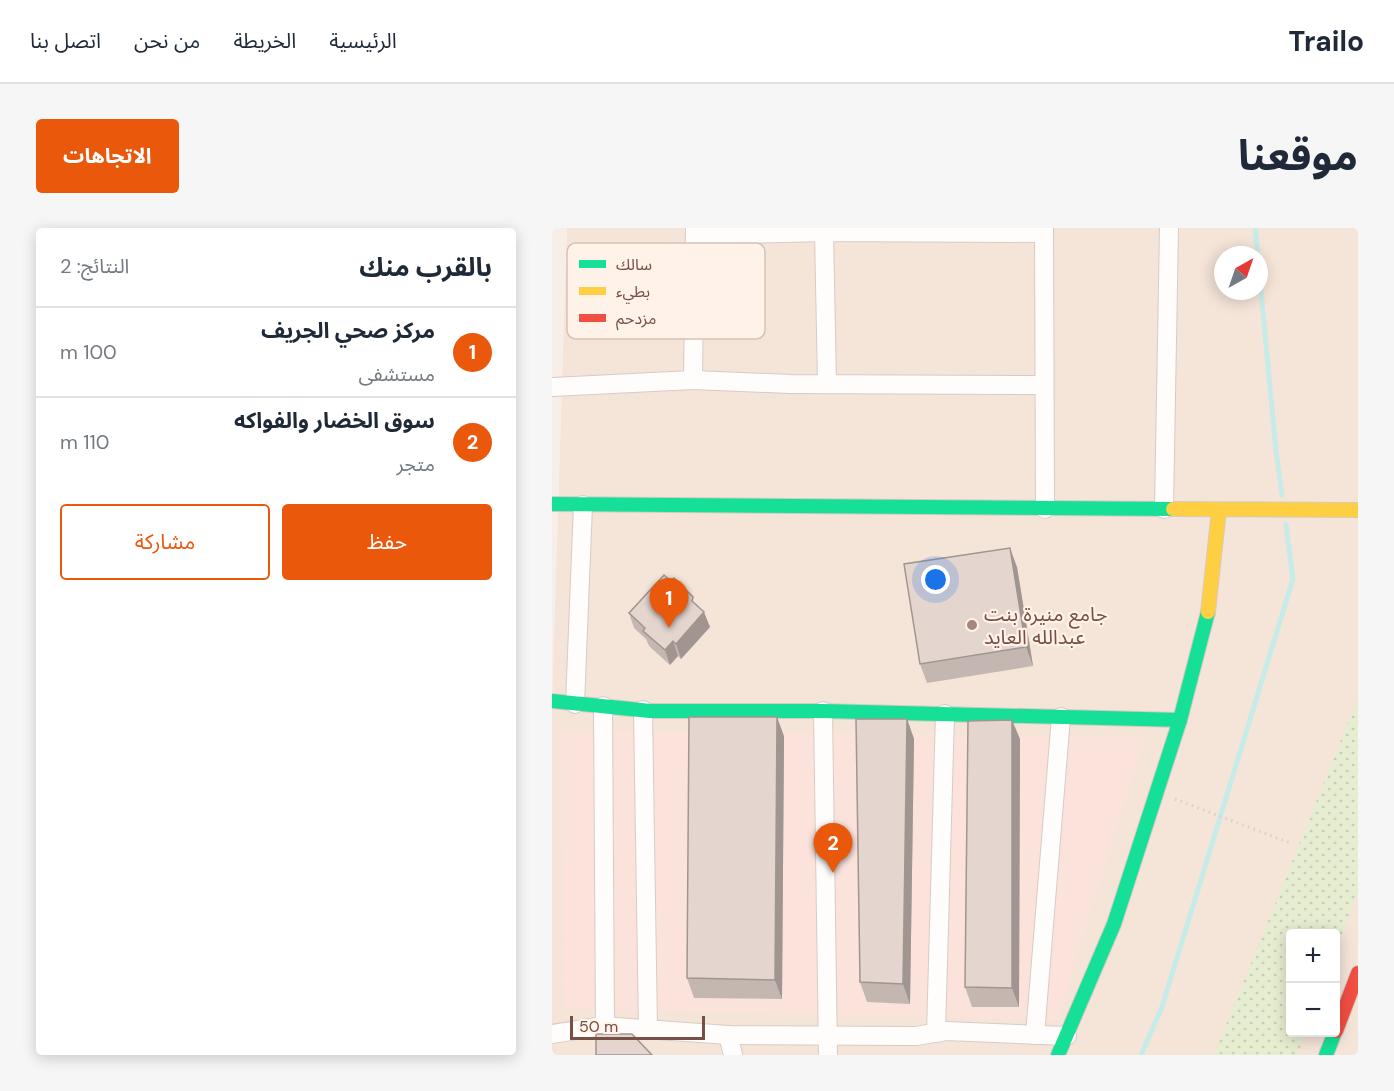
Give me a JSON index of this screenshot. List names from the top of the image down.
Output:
{
  "places": ["جامع منيرة بنت عبدالله العايد"],
  "legend": ["سالك", "بطيء", "مزدحم"],
  "scale_bar": "50 m",
  "north": "top right",
  "page": {
    "header": "Trailo",
    "nav": [
      "الرئيسية",
      "الخريطة",
      "من نحن",
      "اتصل بنا"
    ],
    "title": "موقعنا",
    "buttons": [
      "الاتجاهات",
      ["حفظ", "مشاركة"]
    ],
    "heading": ["بالقرب منك", "النتائج: 2"],
    "list": [
      {
        "mark": "1",
        "name": "مركز صحي الجريف",
        "note": "مستشفى",
        "value": "100 m"
      },
      {
        "mark": "2",
        "name": "سوق الخضار والفواكه",
        "note": "متجر",
        "value": "110 m"
      }
    ],
    "pins": ["1", "2"],
    "map_buttons": ["+", "−"],
    "scale": "50 m"
  }
}
